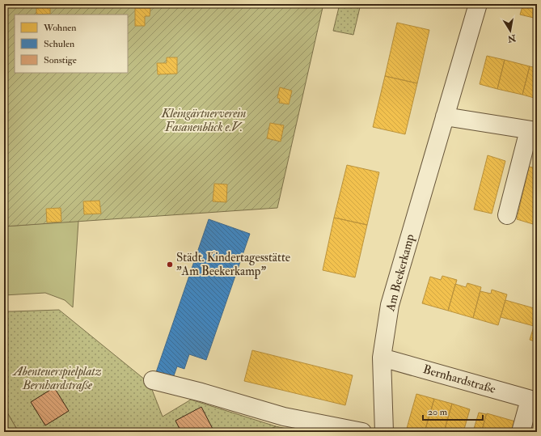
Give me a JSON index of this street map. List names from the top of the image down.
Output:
{
  "streets": {
    "street": ["Am Beekerkamp", "Bernhardstraße"]
  },
  "crossings": [
    ["Am Beekerkamp", "Bernhardstraße"]
  ],
  "parks": ["Kleingärtnerverein Fasanenblick e.V.", "Abenteuerspielplatz Bernhardstraße"],
  "places": ["Städt. Kindertagesstätte \"Am Beekerkamp\""],
  "legend": ["Wohnen", "Schulen", "Sonstige"],
  "scale_bar": "20 m",
  "north": "bottom"
}
